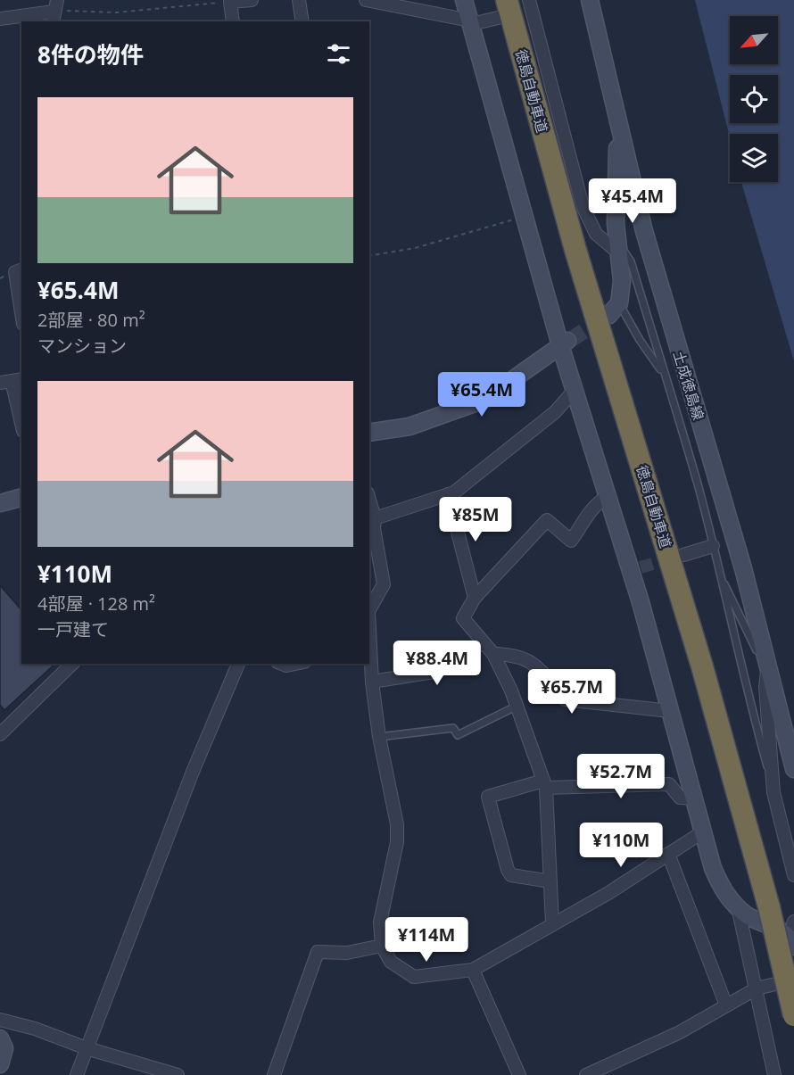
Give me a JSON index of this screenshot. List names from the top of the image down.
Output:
{
  "streets": {
    "highway": ["徳島自動車道"],
    "street": ["土成徳島線"]
  },
  "north": "bottom left",
  "page": {
    "heading": "8件の物件",
    "list": [
      {
        "name": "¥65.4M",
        "note": "2部屋 · 80 m² · マンション"
      },
      {
        "name": "¥110M",
        "note": "4部屋 · 128 m² · 一戸建て"
      }
    ],
    "price": [
      "¥45.4M",
      "¥65.4M",
      "¥85M",
      "¥88.4M",
      "¥65.7M",
      "¥52.7M",
      "¥110M",
      "¥114M"
    ]
  }
}
